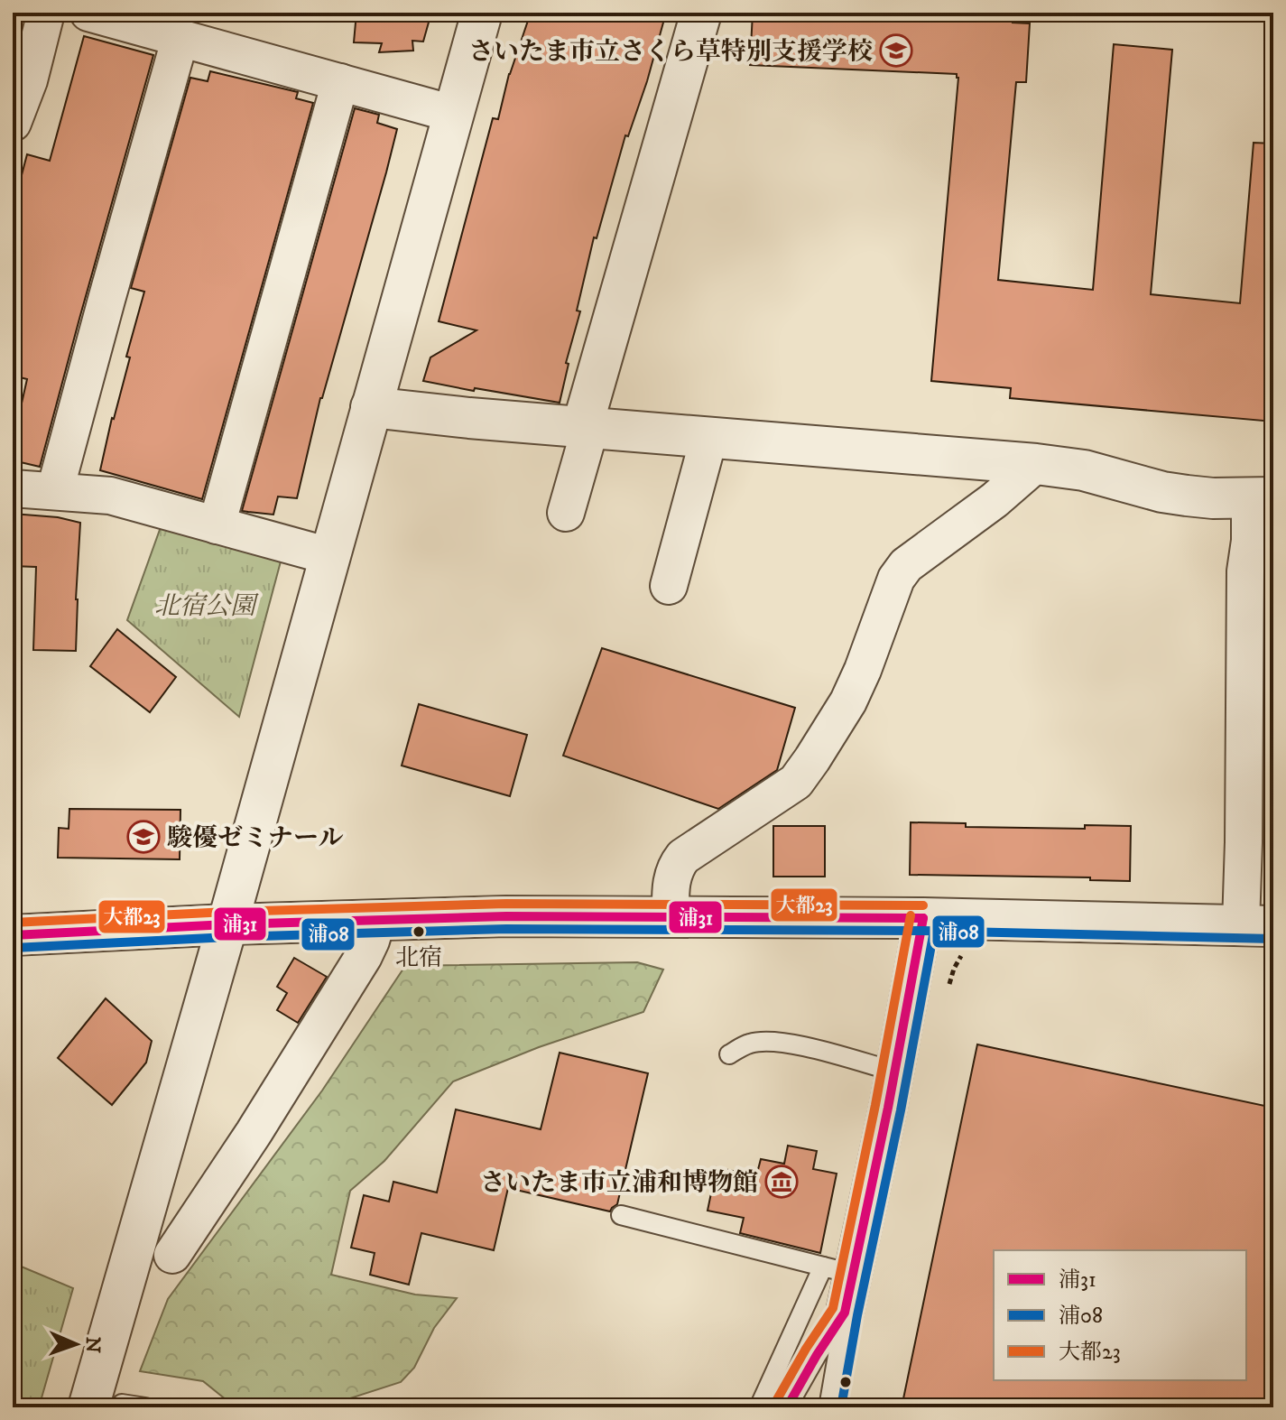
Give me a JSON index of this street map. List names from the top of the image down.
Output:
{
  "parks": ["北宿公園"],
  "places": {
    "school or university": ["さいたま市立さくら草特別支援学校", "駿優ゼミナール"],
    "other": ["北宿"],
    "museum": ["さいたま市立浦和博物館"]
  },
  "lines": ["transit line 大都23", "transit line 浦31", "transit line 浦08"],
  "legend": ["浦31", "浦08", "大都23"],
  "north": "right"
}
